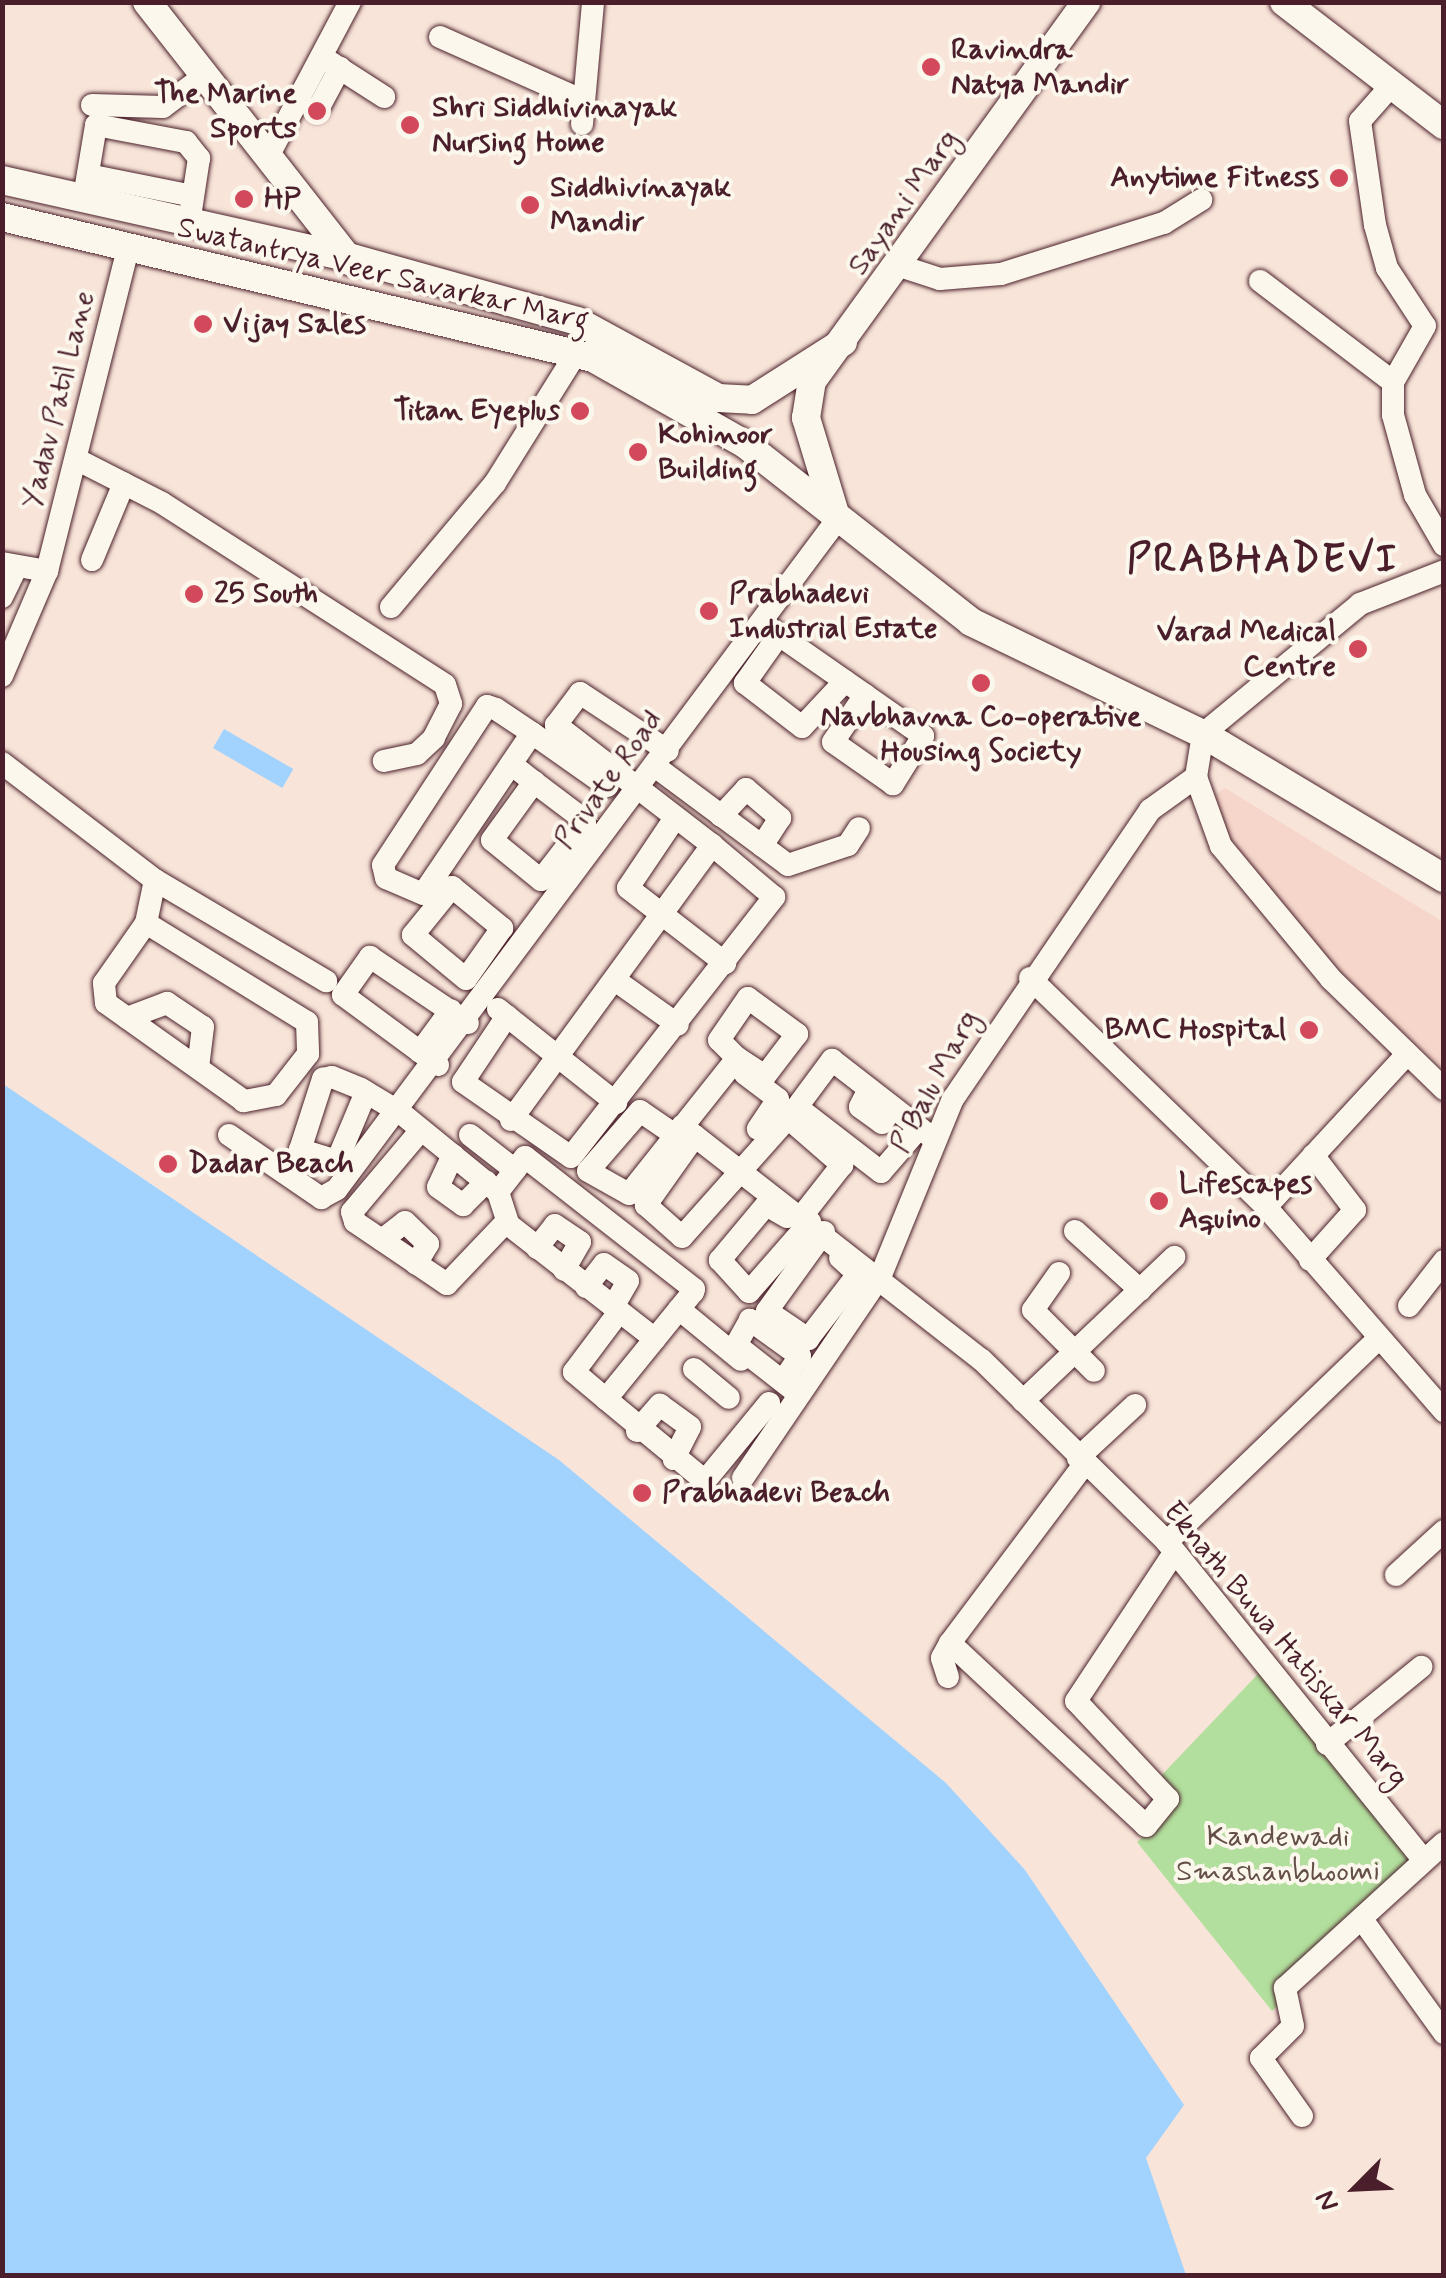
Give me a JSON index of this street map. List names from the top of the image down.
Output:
{
  "streets": {
    "main road": ["Sayani Marg", "Swatantrya Veer Savarkar Marg"],
    "street": [
      "Yadav Patil Lane",
      "Private Road",
      "P Balu Marg",
      "Eknath Buwa Hatiskar Marg"
    ]
  },
  "crossings": [
    ["Sayani Marg", "Swatantrya Veer Savarkar Marg"],
    ["Sayani Marg", "Private Road"],
    ["Swatantrya Veer Savarkar Marg", "Yadav Patil Lane"],
    ["Swatantrya Veer Savarkar Marg", "Private Road"],
    ["P Balu Marg", "Eknath Buwa Hatiskar Marg"]
  ],
  "districts": ["PRABHADEVI"],
  "parks": ["Kandewadi Smashanbhoomi"],
  "places": [
    "Ravindra Natya Mandir",
    "The Marine Sports",
    "Shri Siddhivinayak Nursing Home",
    "Anytime Fitness",
    "HP",
    "Siddhivinayak Mandir",
    "Vijay Sales",
    "Titan Eyeplus",
    "Kohinoor Building",
    "25 South",
    "Prabhadevi Industrial Estate",
    "Varad Medical Centre",
    "Navbhavna Co-operative Housing Society",
    "BMC Hospital",
    "Dadar Beach",
    "Lifescapes Aquino",
    "Prabhadevi Beach"
  ],
  "north": "bottom left"
}
